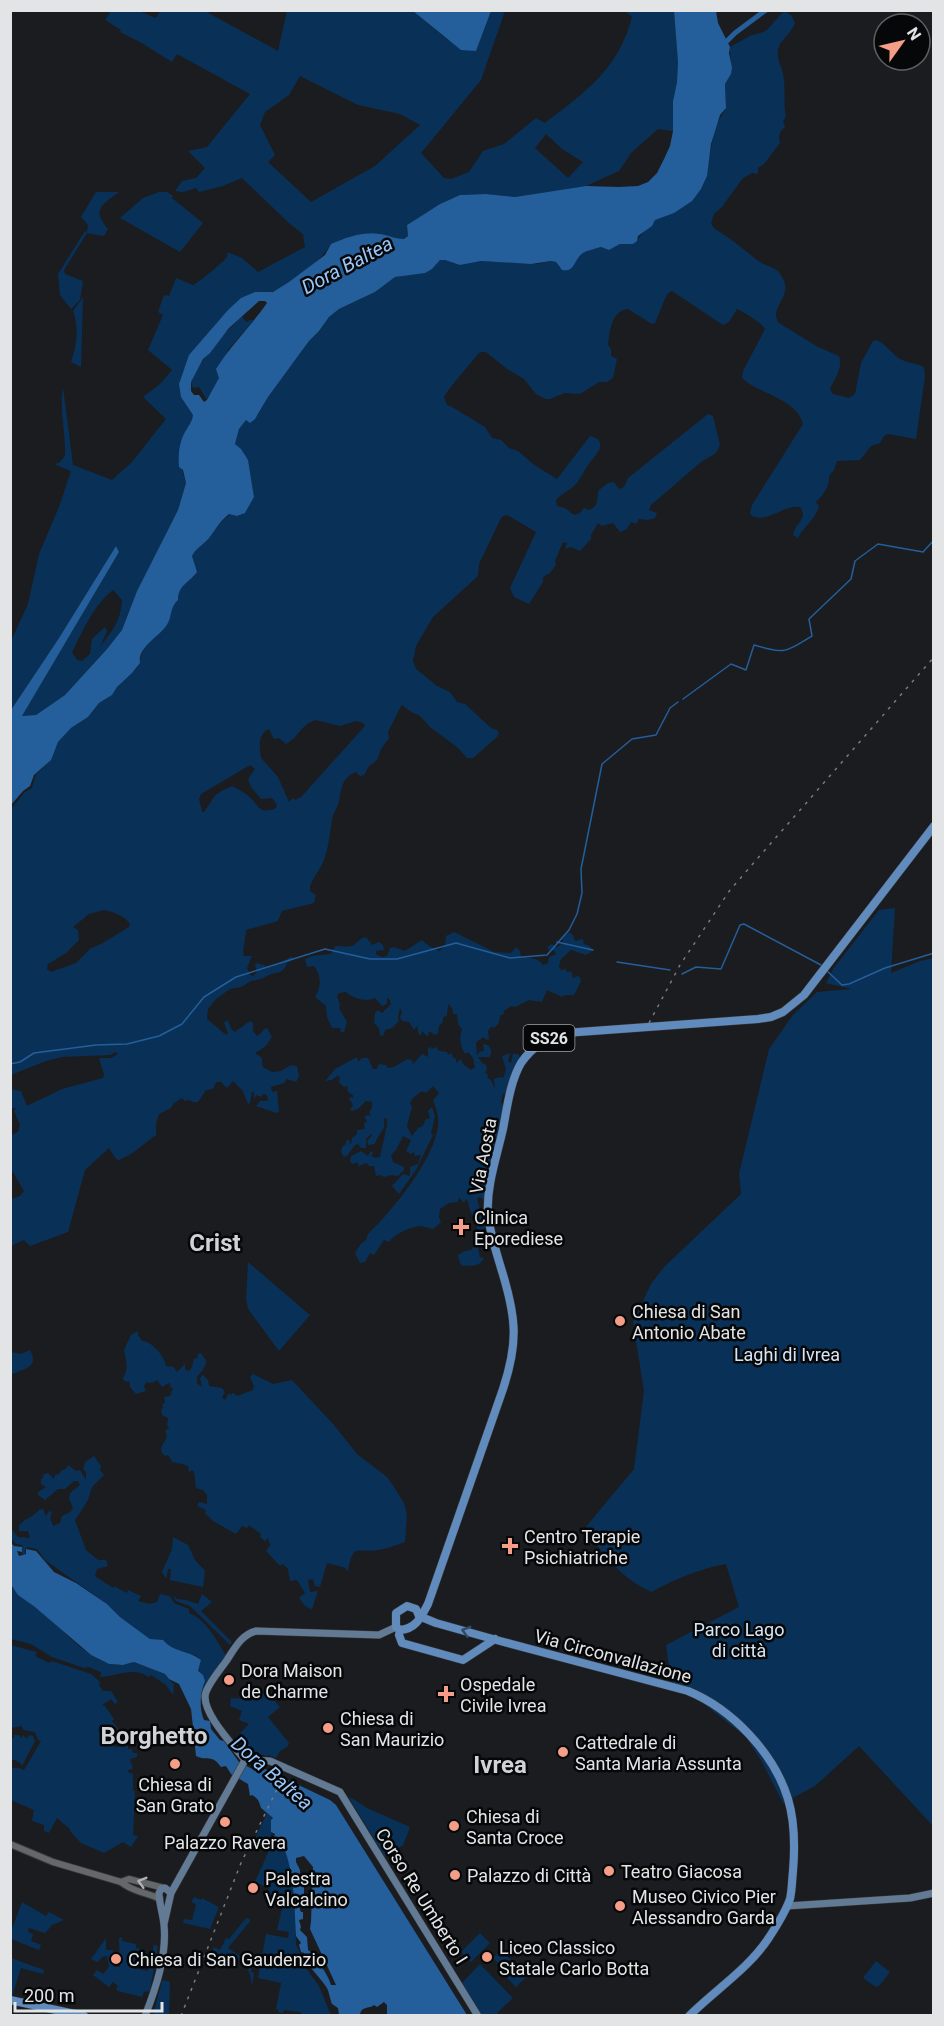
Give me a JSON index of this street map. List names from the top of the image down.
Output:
{
  "streets": {
    "main road": [
      "SS26",
      "Via Aosta",
      "Via Circonvallazione",
      "Corso Re Umberto I"
    ]
  },
  "crossings": [
    ["Via Aosta", "Via Circonvallazione"]
  ],
  "districts": ["Crist", "Borghetto", "Ivrea"],
  "water": ["Dora Baltea"],
  "parks": ["Laghi di Ivrea", "Parco Lago di città"],
  "places": {
    "health": ["Clinica Eporediese", "Centro Terapie Psichiatriche", "Ospedale Civile Ivrea"],
    "other": [
      "Chiesa di San Antonio Abate",
      "Dora Maison de Charme",
      "Chiesa di San Maurizio",
      "Cattedrale di Santa Maria Assunta",
      "Chiesa di San Grato",
      "Palazzo Ravera",
      "Chiesa di Santa Croce",
      "Teatro Giacosa",
      "Palazzo di Città",
      "Palestra Valcalcino",
      "Museo Civico Pier Alessandro Garda",
      "Liceo Classico Statale Carlo Botta",
      "Chiesa di San Gaudenzio"
    ]
  },
  "scale_bar": "200 m",
  "north": "top right"
}
